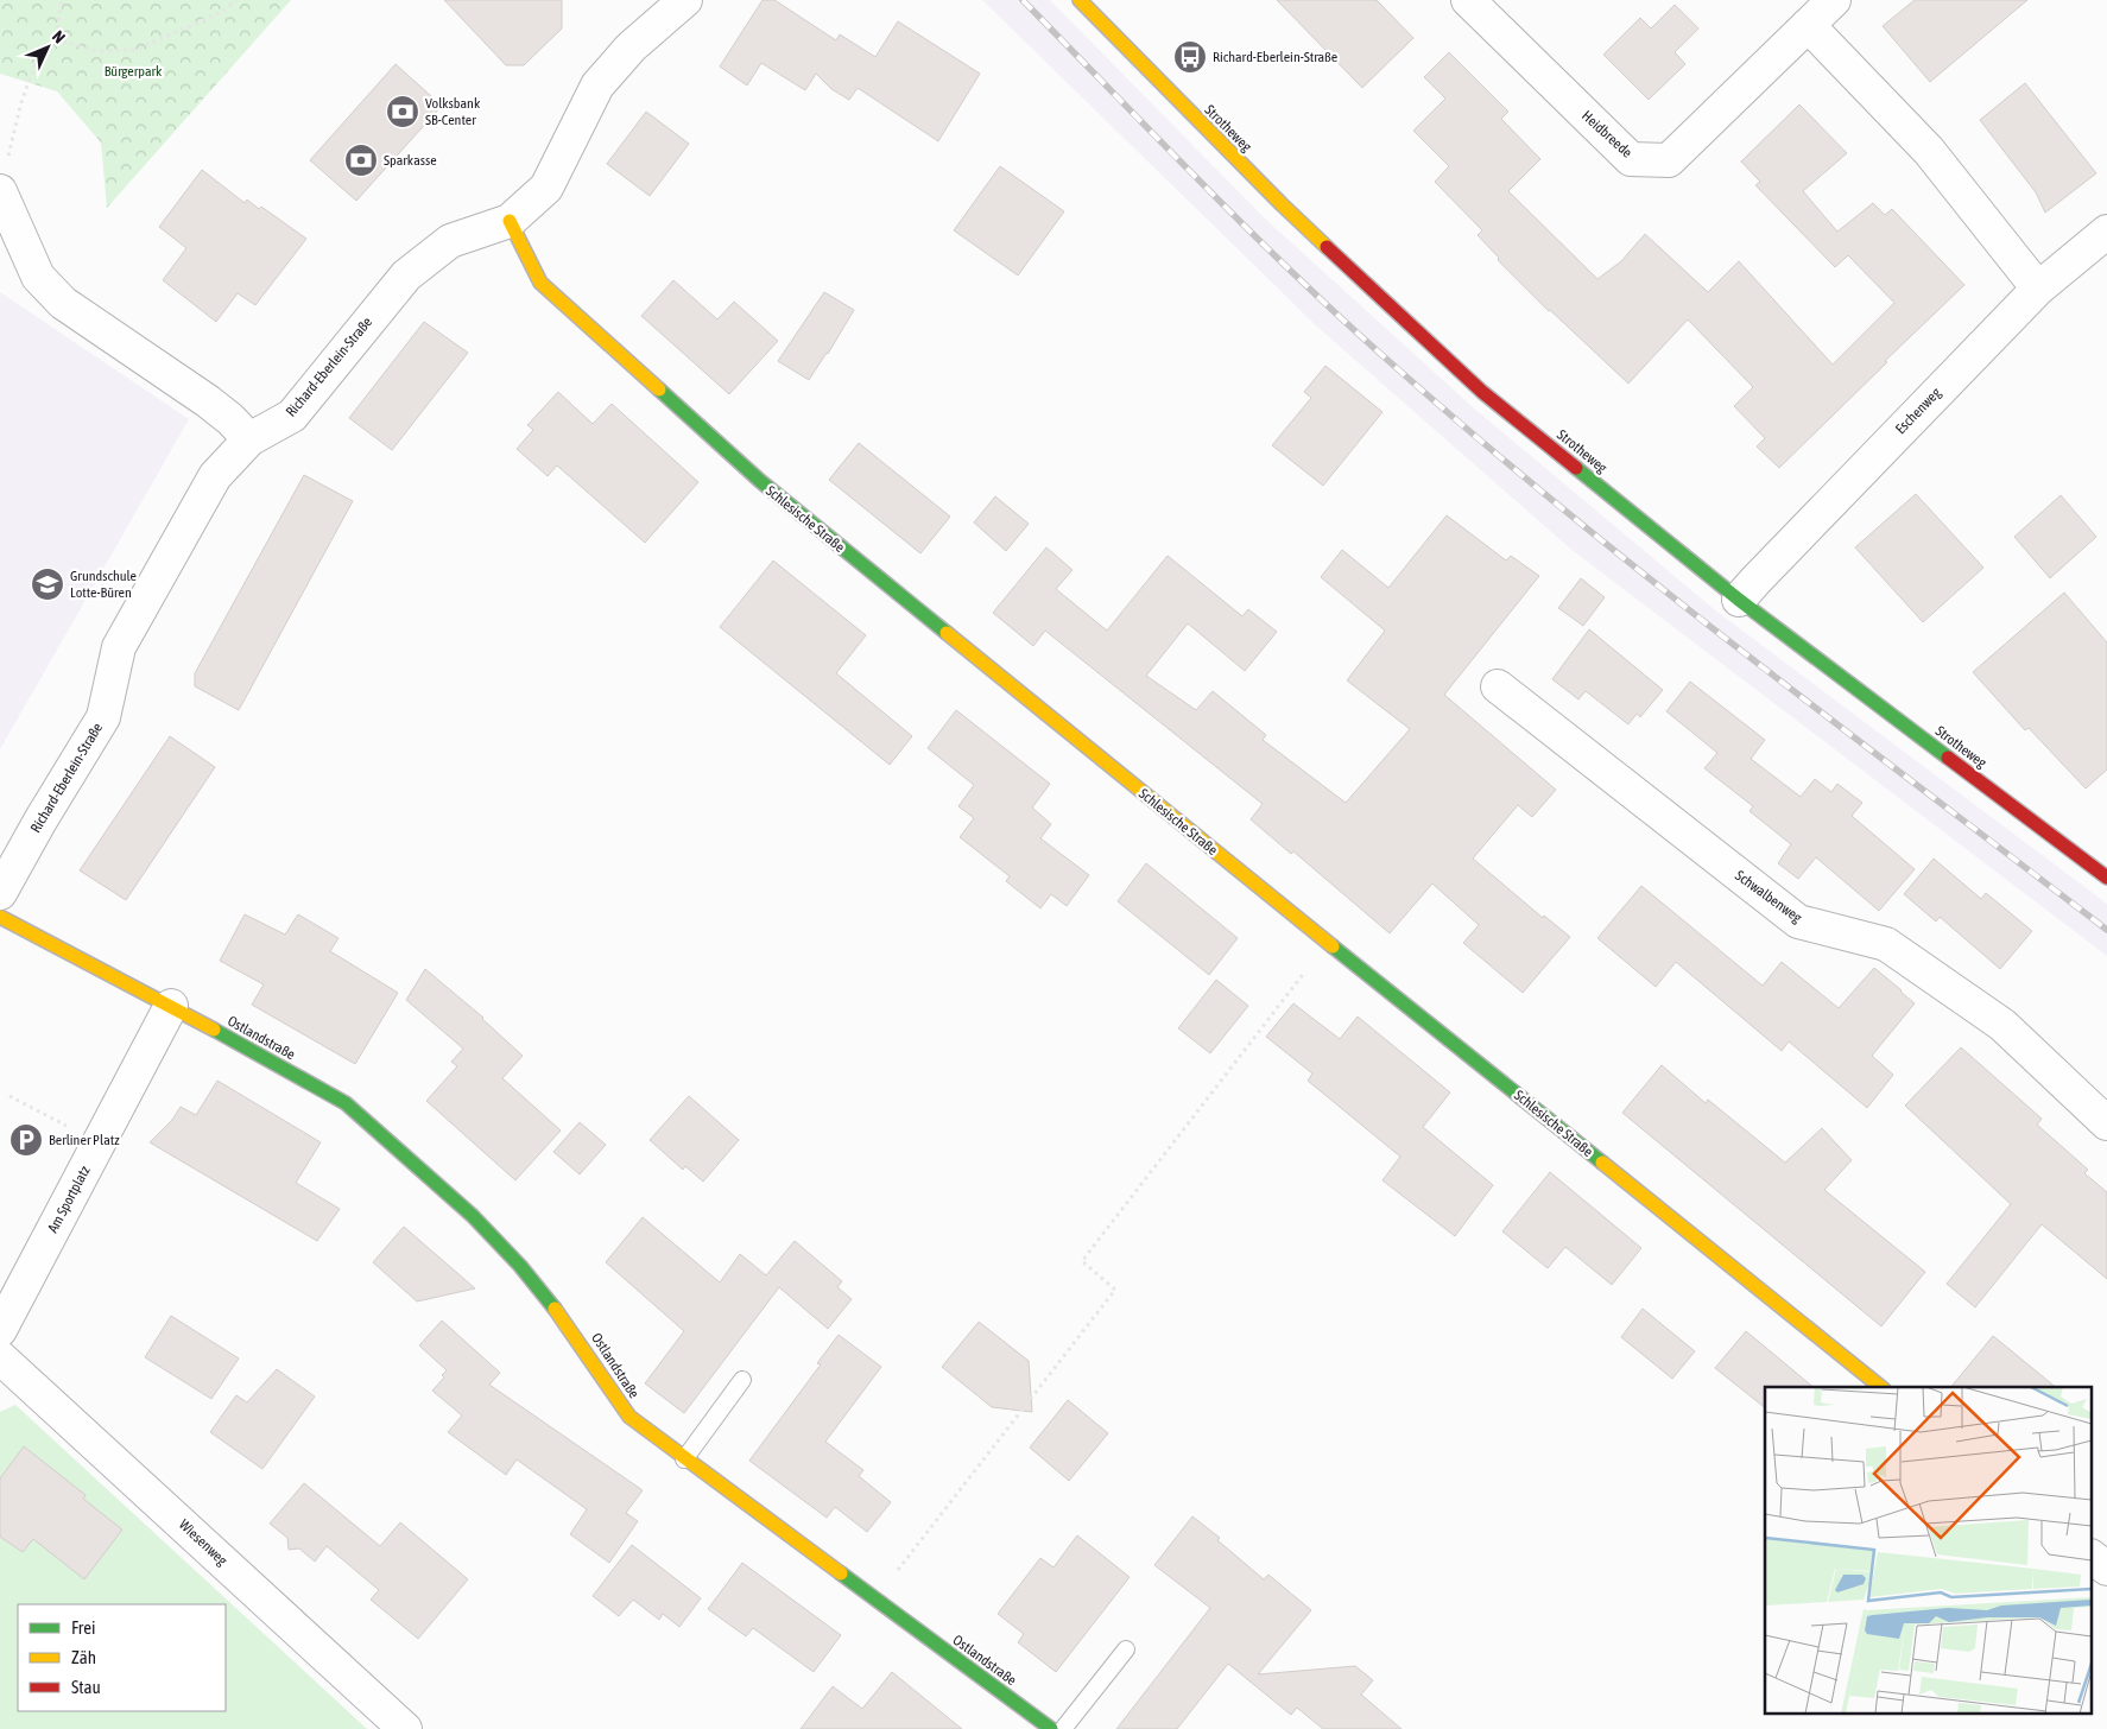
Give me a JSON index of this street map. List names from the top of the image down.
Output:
{
  "streets": {
    "street": [
      "Strotheweg",
      "Heidbreede",
      "Richard-Eberlein-Straße",
      "Eschenweg",
      "Schlesische Straße",
      "Schwalbenweg",
      "Ostlandstraße",
      "Am Sportplatz",
      "Wiesenweg"
    ]
  },
  "crossings": [
    ["Strotheweg", "Eschenweg"],
    ["Richard-Eberlein-Straße", "Schlesische Straße"],
    ["Ostlandstraße", "Am Sportplatz"]
  ],
  "parks": ["Bürgerpark"],
  "places": {
    "bus stop": ["Richard-Eberlein-Straße"],
    "bank": ["Volksbank SB-Center", "Sparkasse"],
    "school or university": ["Grundschule Lotte-Büren"],
    "parking": ["Berliner Platz"]
  },
  "legend": ["Frei", "Zäh", "Stau"],
  "north": "top right"
}
